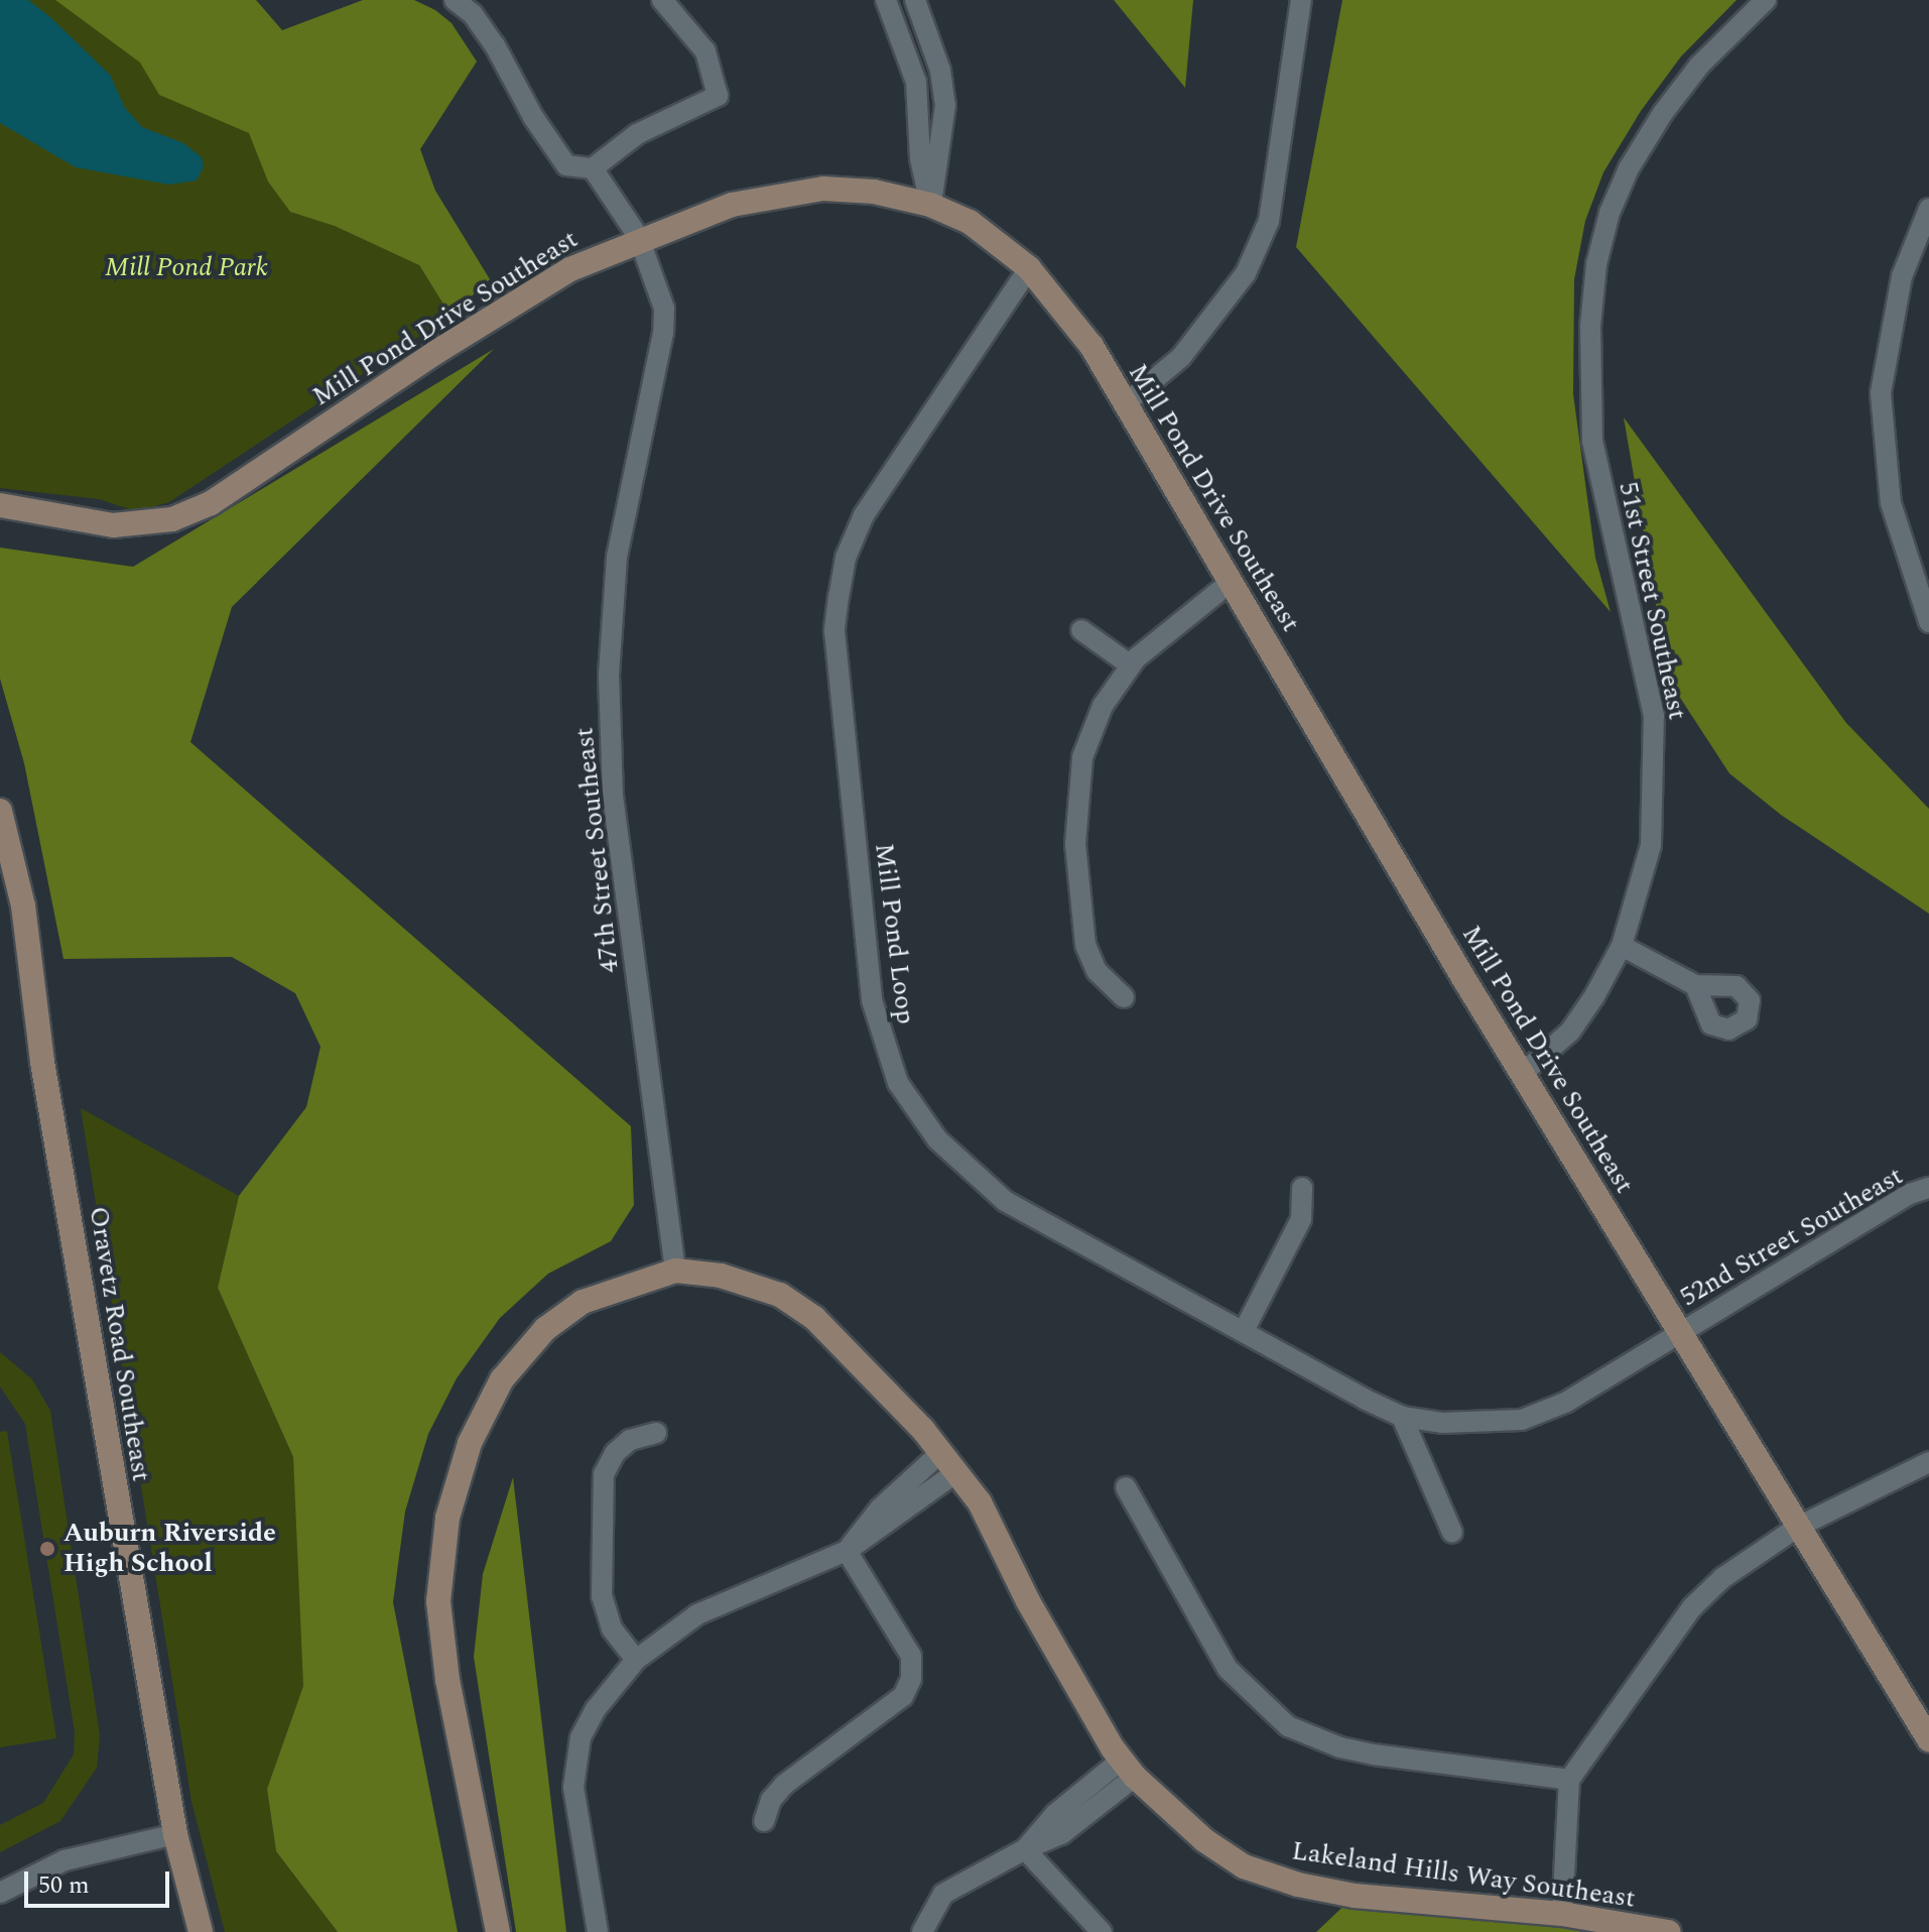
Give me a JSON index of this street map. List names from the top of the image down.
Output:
{
  "streets": {
    "street": [
      "Mill Pond Drive Southeast",
      "51st Street Southeast",
      "47th Street Southeast",
      "Mill Pond Loop",
      "52nd Street Southeast",
      "Oravetz Road Southeast",
      "Lakeland Hills Way Southeast"
    ]
  },
  "crossings": [
    ["Mill Pond Drive Southeast", "51st Street Southeast"],
    ["Mill Pond Drive Southeast", "47th Street Southeast"],
    ["Mill Pond Drive Southeast", "Mill Pond Loop"],
    ["Mill Pond Drive Southeast", "52nd Street Southeast"],
    ["47th Street Southeast", "Lakeland Hills Way Southeast"],
    ["Mill Pond Loop", "52nd Street Southeast"]
  ],
  "parks": ["Mill Pond Park"],
  "places": ["Auburn Riverside High School"],
  "scale_bar": "50 m"
}
